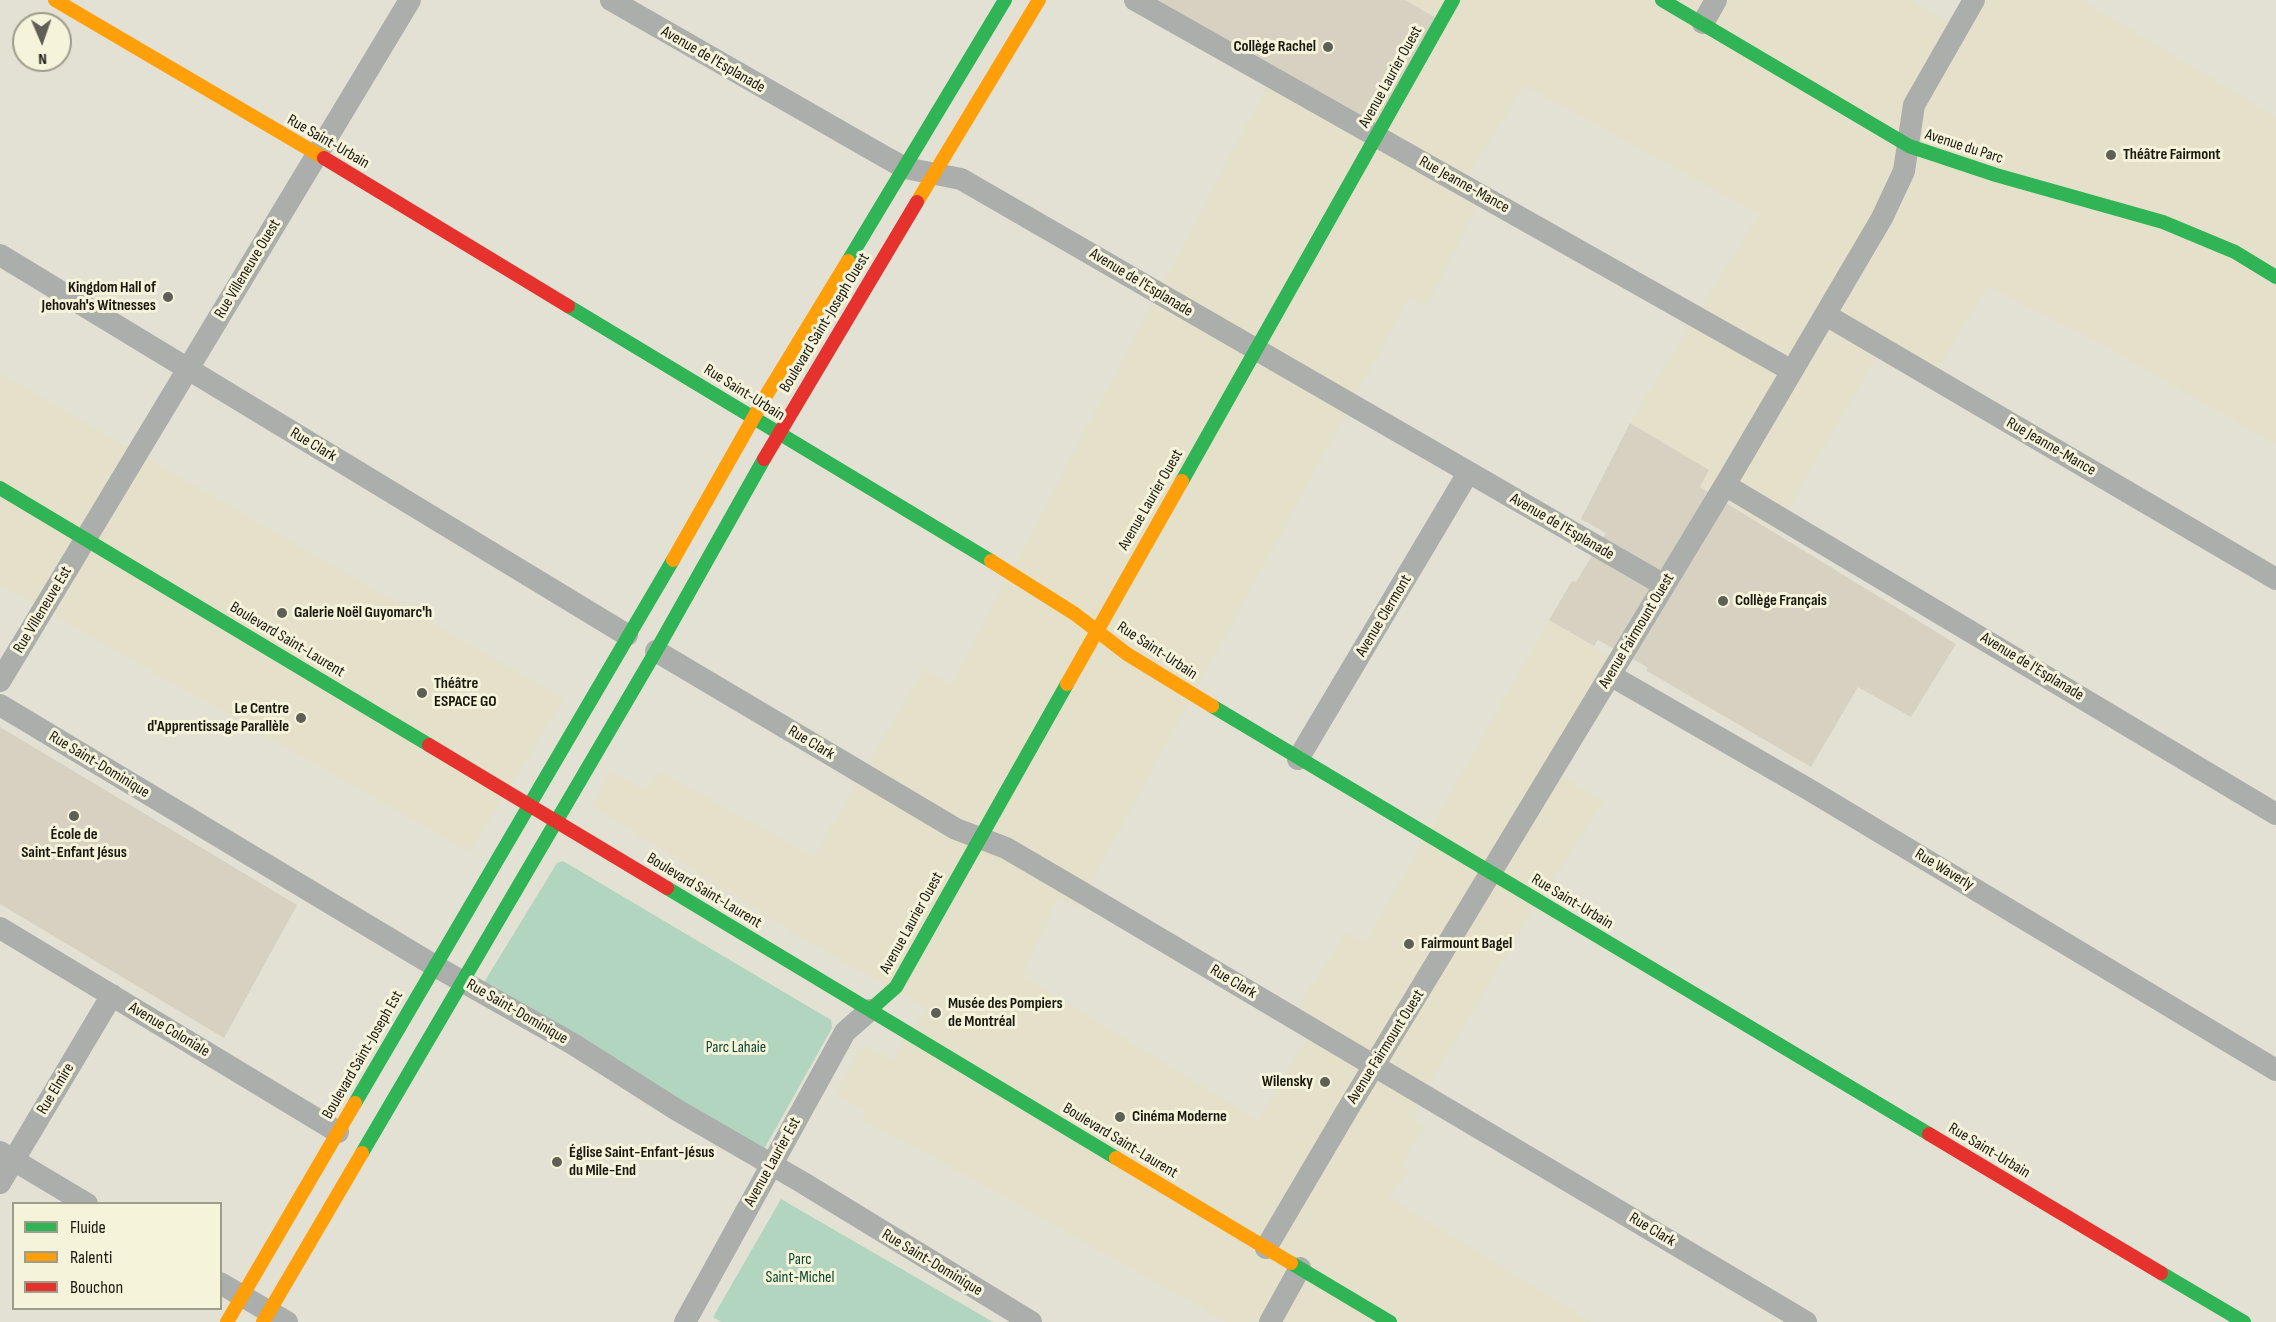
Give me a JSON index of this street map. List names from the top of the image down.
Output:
{
  "streets": {
    "main road": [
      "Avenue Laurier Ouest",
      "Rue Saint-Urbain",
      "Avenue du Parc",
      "Boulevard Saint-Joseph Ouest",
      "Boulevard Saint-Laurent",
      "Boulevard Saint-Joseph Est"
    ],
    "street": [
      "Avenue de l'Esplanade",
      "Rue Jeanne-Mance",
      "Rue Villeneuve Ouest",
      "Rue Clark",
      "Rue Villeneuve Est",
      "Avenue Clermont",
      "Avenue Fairmount Ouest",
      "Rue Saint-Dominique",
      "Rue Waverly",
      "Avenue Coloniale",
      "Rue Elmire",
      "Avenue Laurier Est"
    ]
  },
  "crossings": [
    ["Avenue de l'Esplanade", "Avenue Laurier Ouest"],
    ["Avenue de l'Esplanade", "Boulevard Saint-Joseph Ouest"],
    ["Avenue de l'Esplanade", "Avenue Clermont"],
    ["Avenue de l'Esplanade", "Avenue Fairmount Ouest"],
    ["Avenue Laurier Ouest", "Rue Saint-Urbain"],
    ["Avenue Laurier Ouest", "Rue Jeanne-Mance"],
    ["Avenue Laurier Ouest", "Rue Clark"],
    ["Avenue Laurier Ouest", "Boulevard Saint-Laurent"],
    ["Avenue Laurier Ouest", "Avenue Laurier Est"],
    ["Rue Saint-Urbain", "Rue Villeneuve Ouest"],
    ["Rue Saint-Urbain", "Boulevard Saint-Joseph Ouest"],
    ["Rue Saint-Urbain", "Avenue Clermont"],
    ["Rue Saint-Urbain", "Avenue Fairmount Ouest"],
    ["Avenue du Parc", "Avenue Fairmount Ouest"],
    ["Rue Jeanne-Mance", "Avenue Fairmount Ouest"],
    ["Rue Villeneuve Ouest", "Rue Clark"],
    ["Rue Villeneuve Ouest", "Rue Villeneuve Est"],
    ["Rue Villeneuve Ouest", "Boulevard Saint-Laurent"],
    ["Boulevard Saint-Joseph Ouest", "Rue Clark"],
    ["Boulevard Saint-Joseph Ouest", "Boulevard Saint-Laurent"],
    ["Boulevard Saint-Joseph Ouest", "Boulevard Saint-Joseph Est"],
    ["Rue Clark", "Avenue Fairmount Ouest"],
    ["Rue Villeneuve Est", "Boulevard Saint-Laurent"],
    ["Avenue Fairmount Ouest", "Boulevard Saint-Laurent"],
    ["Avenue Fairmount Ouest", "Rue Waverly"],
    ["Boulevard Saint-Laurent", "Boulevard Saint-Joseph Est"],
    ["Boulevard Saint-Laurent", "Avenue Laurier Est"],
    ["Rue Saint-Dominique", "Boulevard Saint-Joseph Est"],
    ["Rue Saint-Dominique", "Avenue Laurier Est"],
    ["Avenue Coloniale", "Boulevard Saint-Joseph Est"],
    ["Avenue Coloniale", "Rue Elmire"]
  ],
  "parks": ["Parc Lahaie", "Parc Saint-Michel"],
  "places": [
    "Collège Rachel",
    "Théâtre Fairmont",
    "Kingdom Hall of Jehovah's Witnesses",
    "Collège Français",
    "Galerie Noël Guyomarc'h",
    "Théâtre ESPACE GO",
    "Le Centre d'Apprentissage Parallèle",
    "École de Saint-Enfant Jésus",
    "Fairmount Bagel",
    "Musée des Pompiers de Montréal",
    "Wilensky",
    "Cinéma Moderne",
    "Église Saint-Enfant-Jésus du Mile-End"
  ],
  "legend": ["Fluide", "Ralenti", "Bouchon"],
  "north": "bottom"
}
